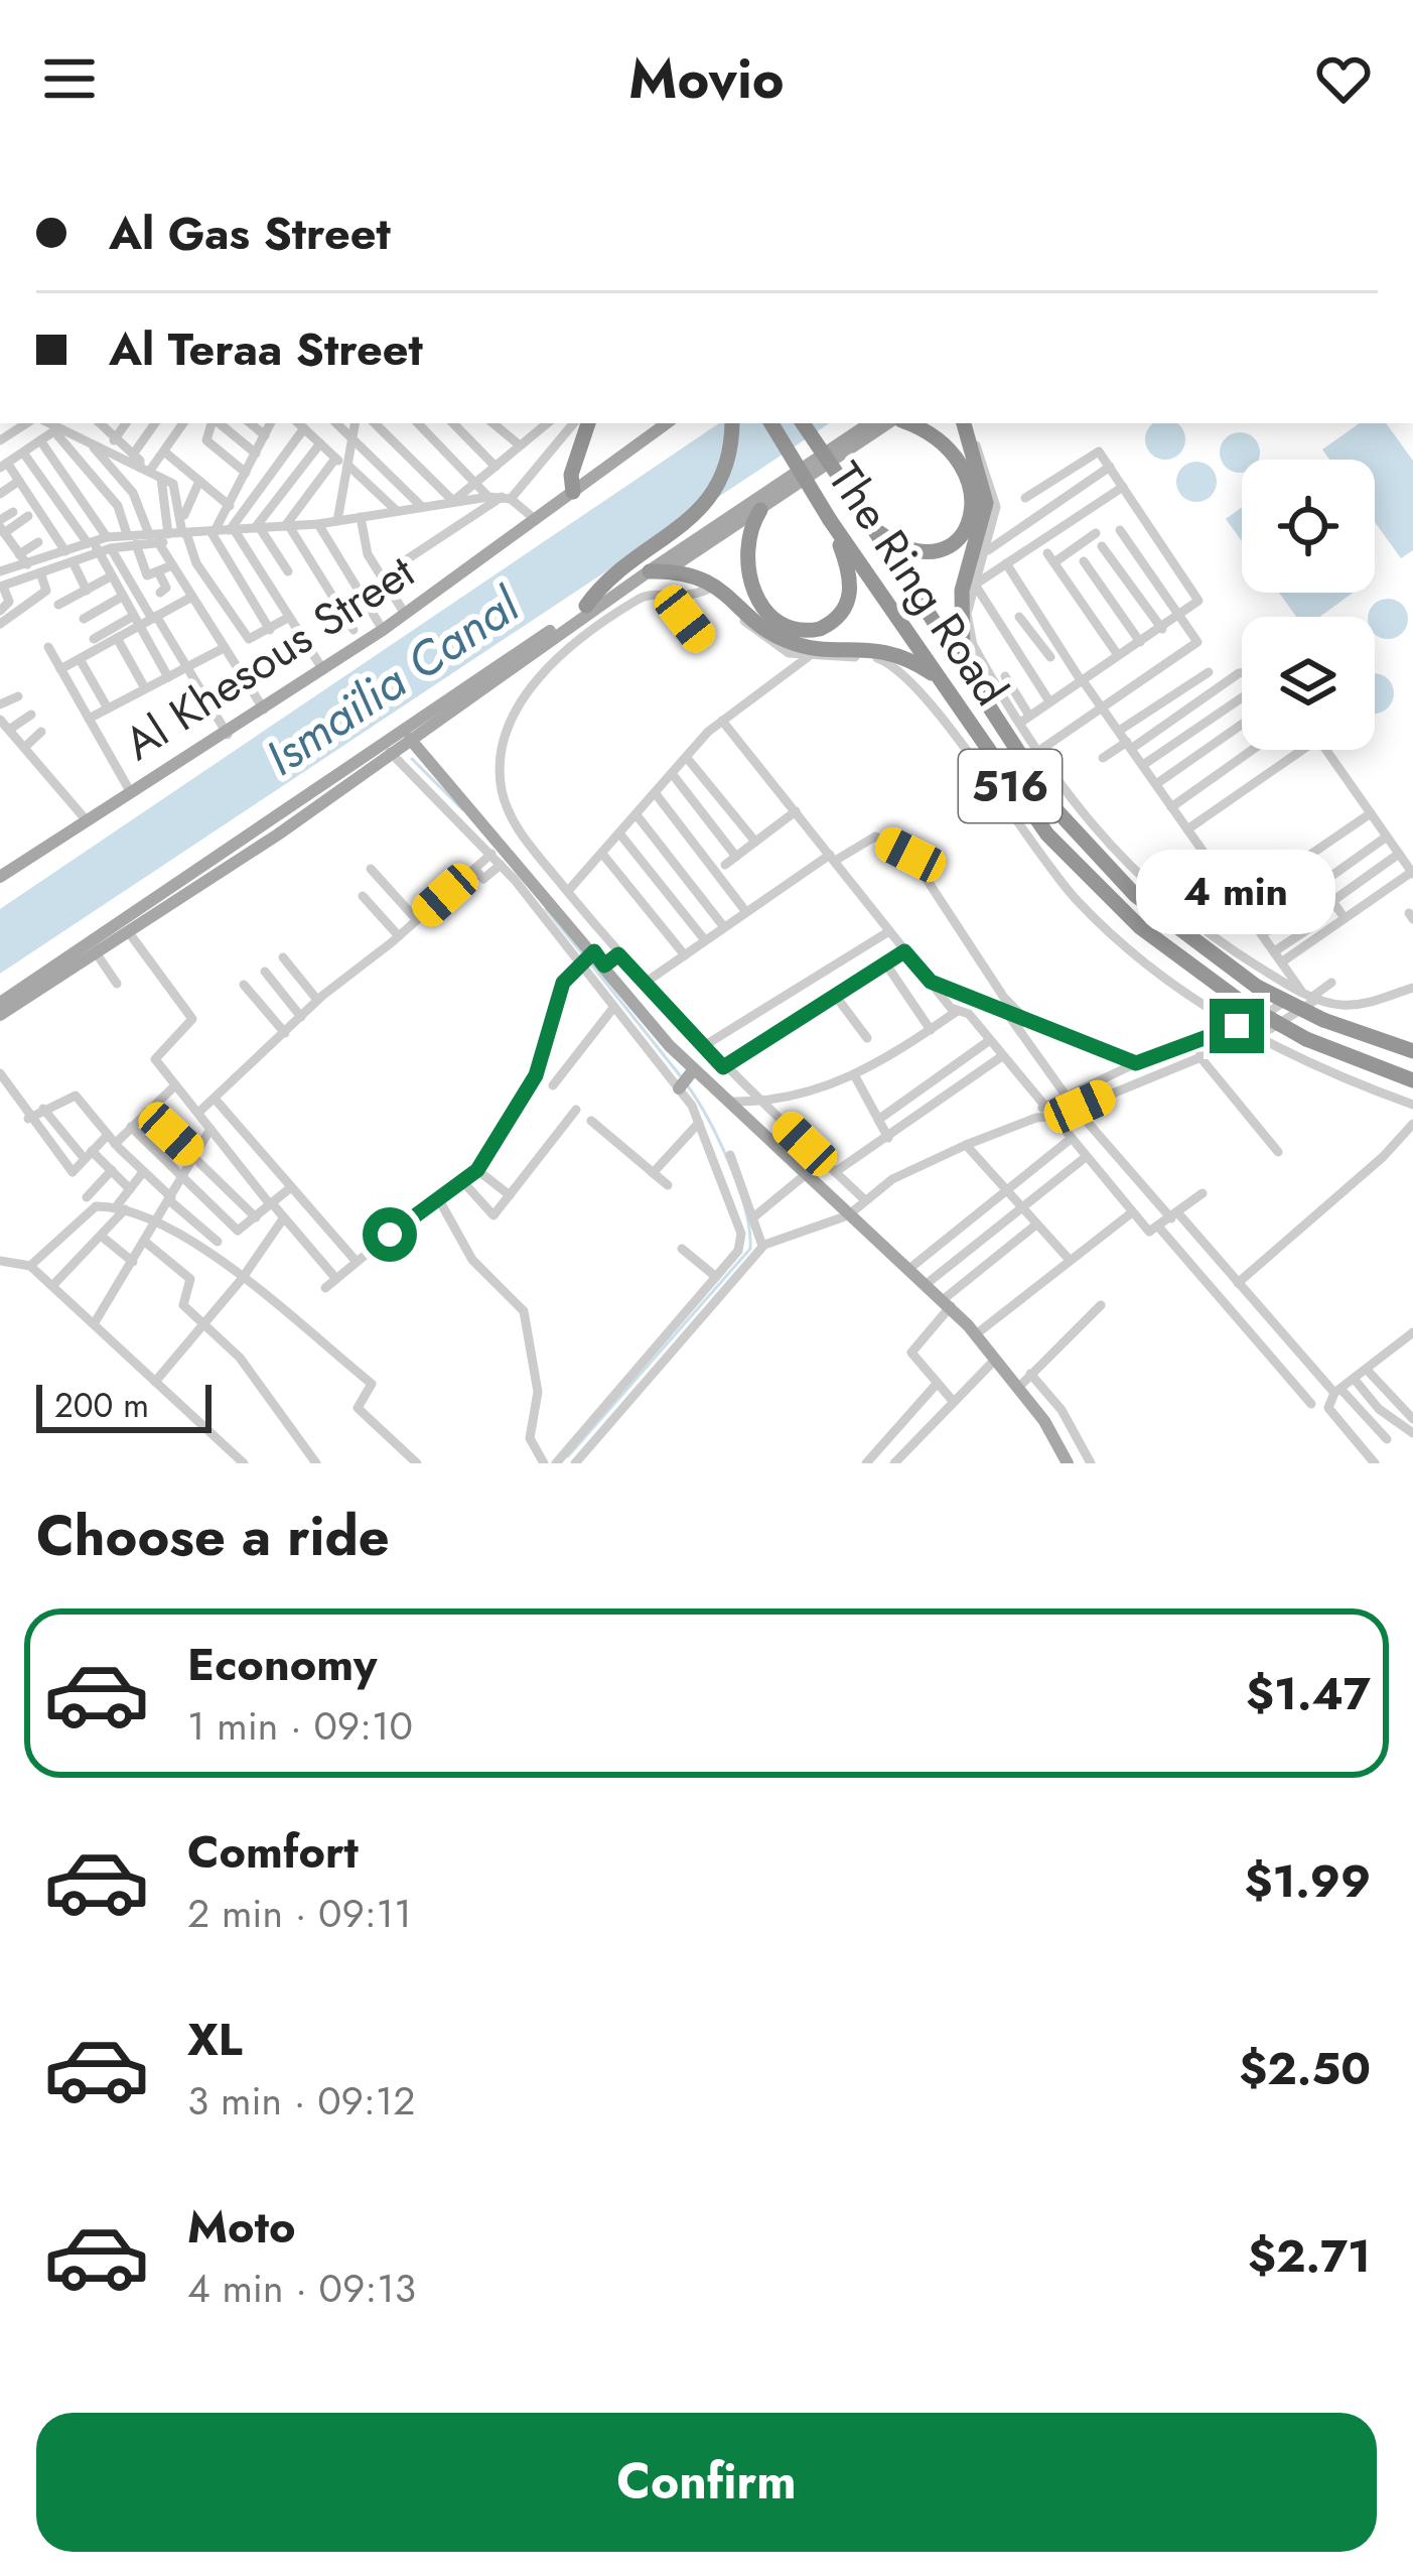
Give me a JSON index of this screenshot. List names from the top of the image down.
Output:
{
  "streets": {
    "highway": ["The Ring Road", "516"],
    "main road": ["Al Khesous Street"]
  },
  "water": ["Ismaïlia Canal"],
  "scale_bar": "200 m",
  "page": {
    "header": "Movio",
    "banner": ["Al Gas Street", "Al Teraa Street"],
    "bubble": "4 min",
    "scale": "200 m",
    "heading": "Choose a ride",
    "list": [
      {
        "name": "Economy",
        "note": "1 min · 09:10",
        "value": "$1.47"
      },
      {
        "name": "Comfort",
        "note": "2 min · 09:11",
        "value": "$1.99"
      },
      {
        "name": "XL",
        "note": "3 min · 09:12",
        "value": "$2.50"
      },
      {
        "name": "Moto",
        "note": "4 min · 09:13",
        "value": "$2.71"
      }
    ],
    "buttons": "Confirm"
  }
}
